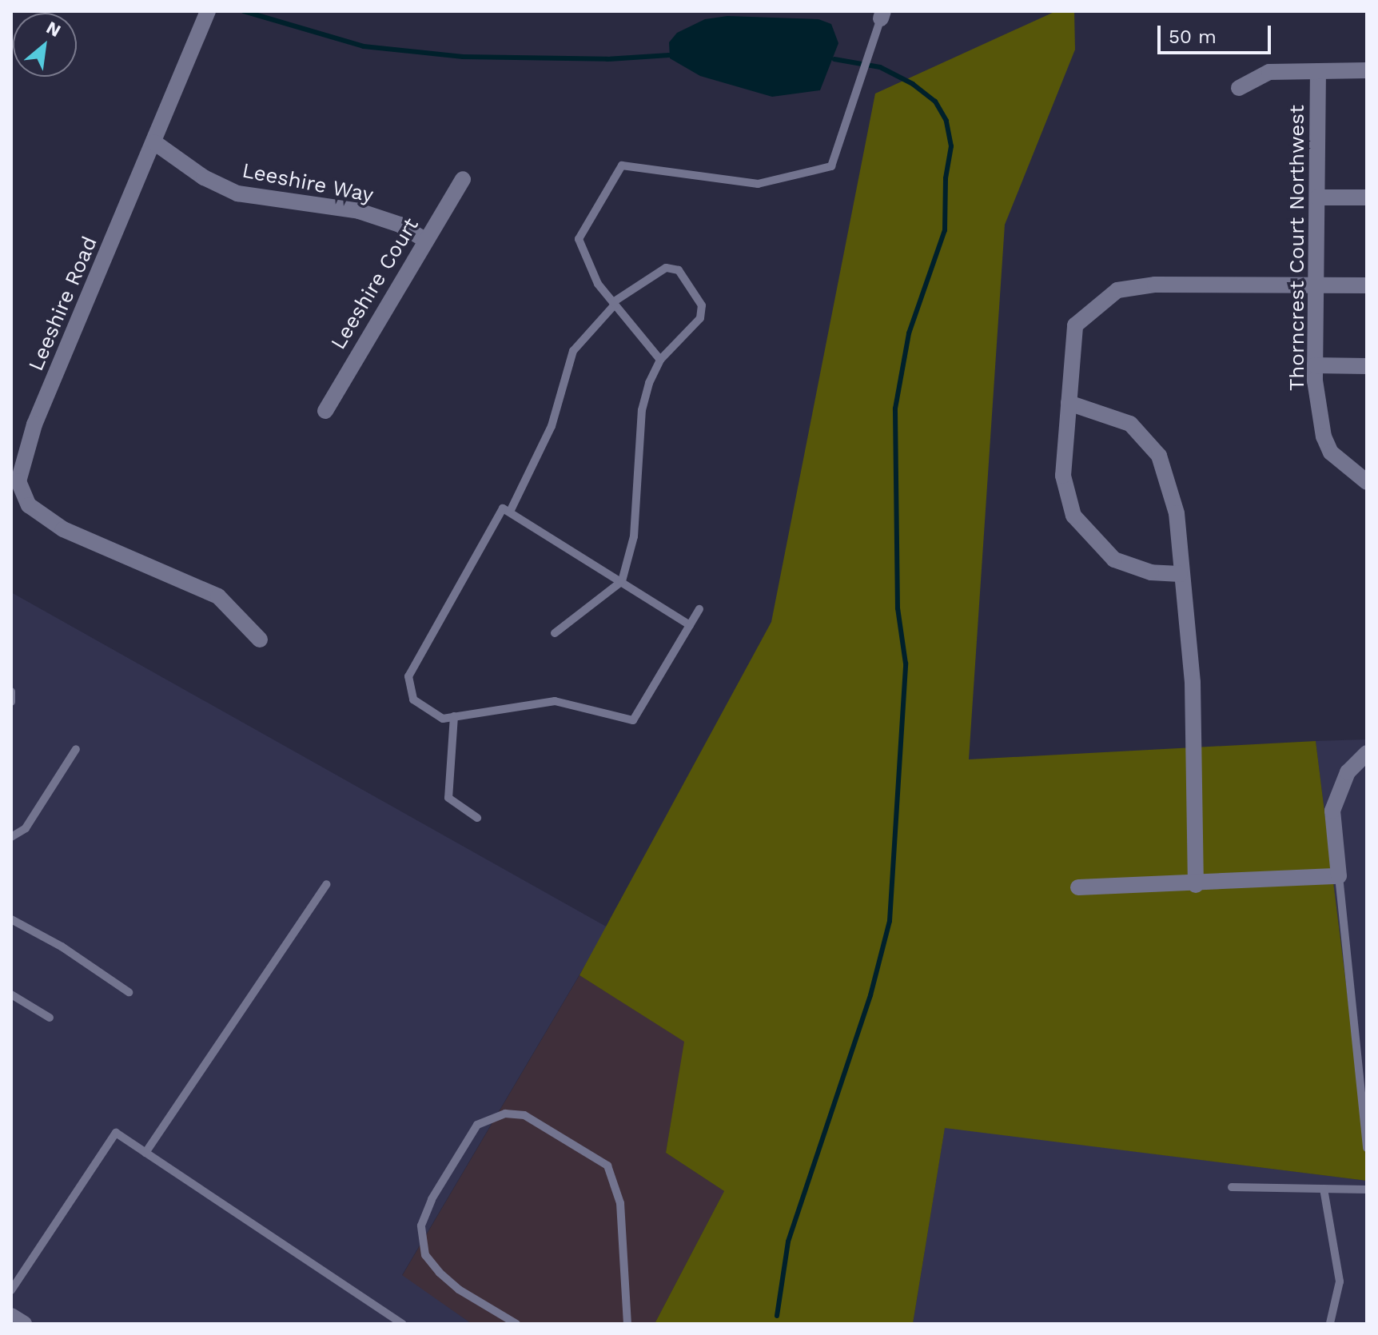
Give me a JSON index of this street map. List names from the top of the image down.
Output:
{
  "streets": {
    "street": [
      "Leeshire Way",
      "Thorncrest Court Northwest",
      "Leeshire Court",
      "Leeshire Road"
    ]
  },
  "crossings": [
    ["Leeshire Way", "Leeshire Court"],
    ["Leeshire Way", "Leeshire Road"]
  ],
  "scale_bar": "50 m",
  "north": "top right"
}
